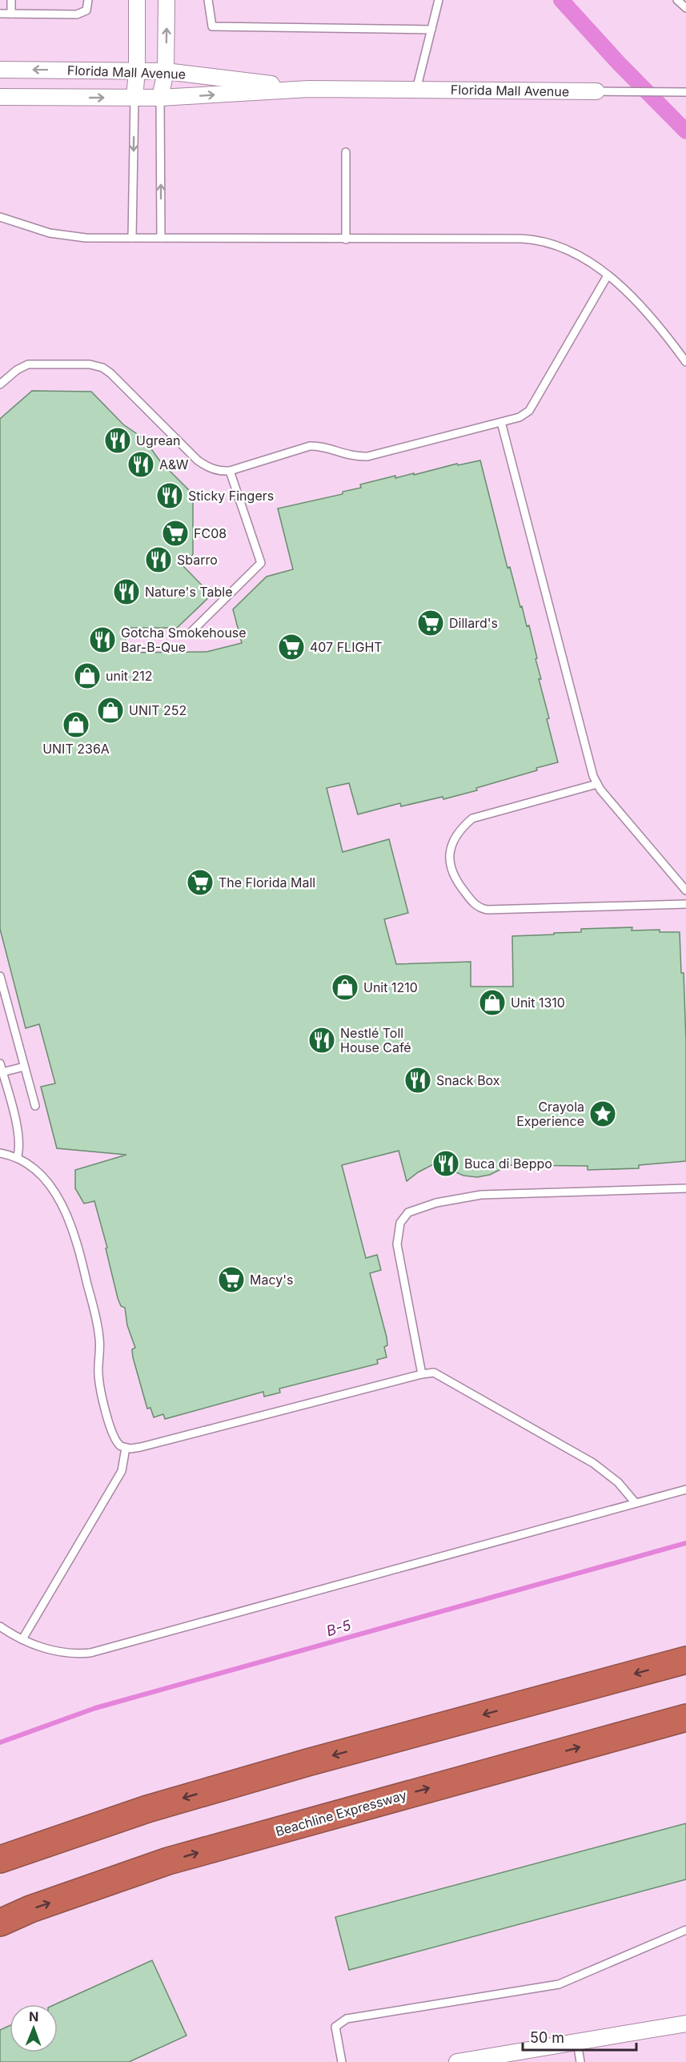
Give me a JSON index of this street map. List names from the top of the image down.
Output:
{
  "streets": {
    "highway": ["Beachline Expressway"],
    "street": ["Florida Mall Avenue"]
  },
  "water": ["B-5"],
  "places": {
    "restaurant": [
      "Ugrean",
      "A&W",
      "Sticky Fingers",
      "Sbarro",
      "Nature's Table",
      "Gotcha Smokehouse Bar-B-Que",
      "Nestlé Toll House Café",
      "Snack Box",
      "Buca di Beppo"
    ],
    "supermarket": [
      "FC08",
      "Dillard's",
      "407 FLIGHT",
      "The Florida Mall",
      "Macy's"
    ],
    "shop": [
      "unit 212",
      "UNIT 252",
      "UNIT 236A",
      "Unit 1210",
      "Unit 1310"
    ],
    "place": ["Crayola Experience"]
  },
  "scale_bar": "50 m",
  "north": "top"
}
